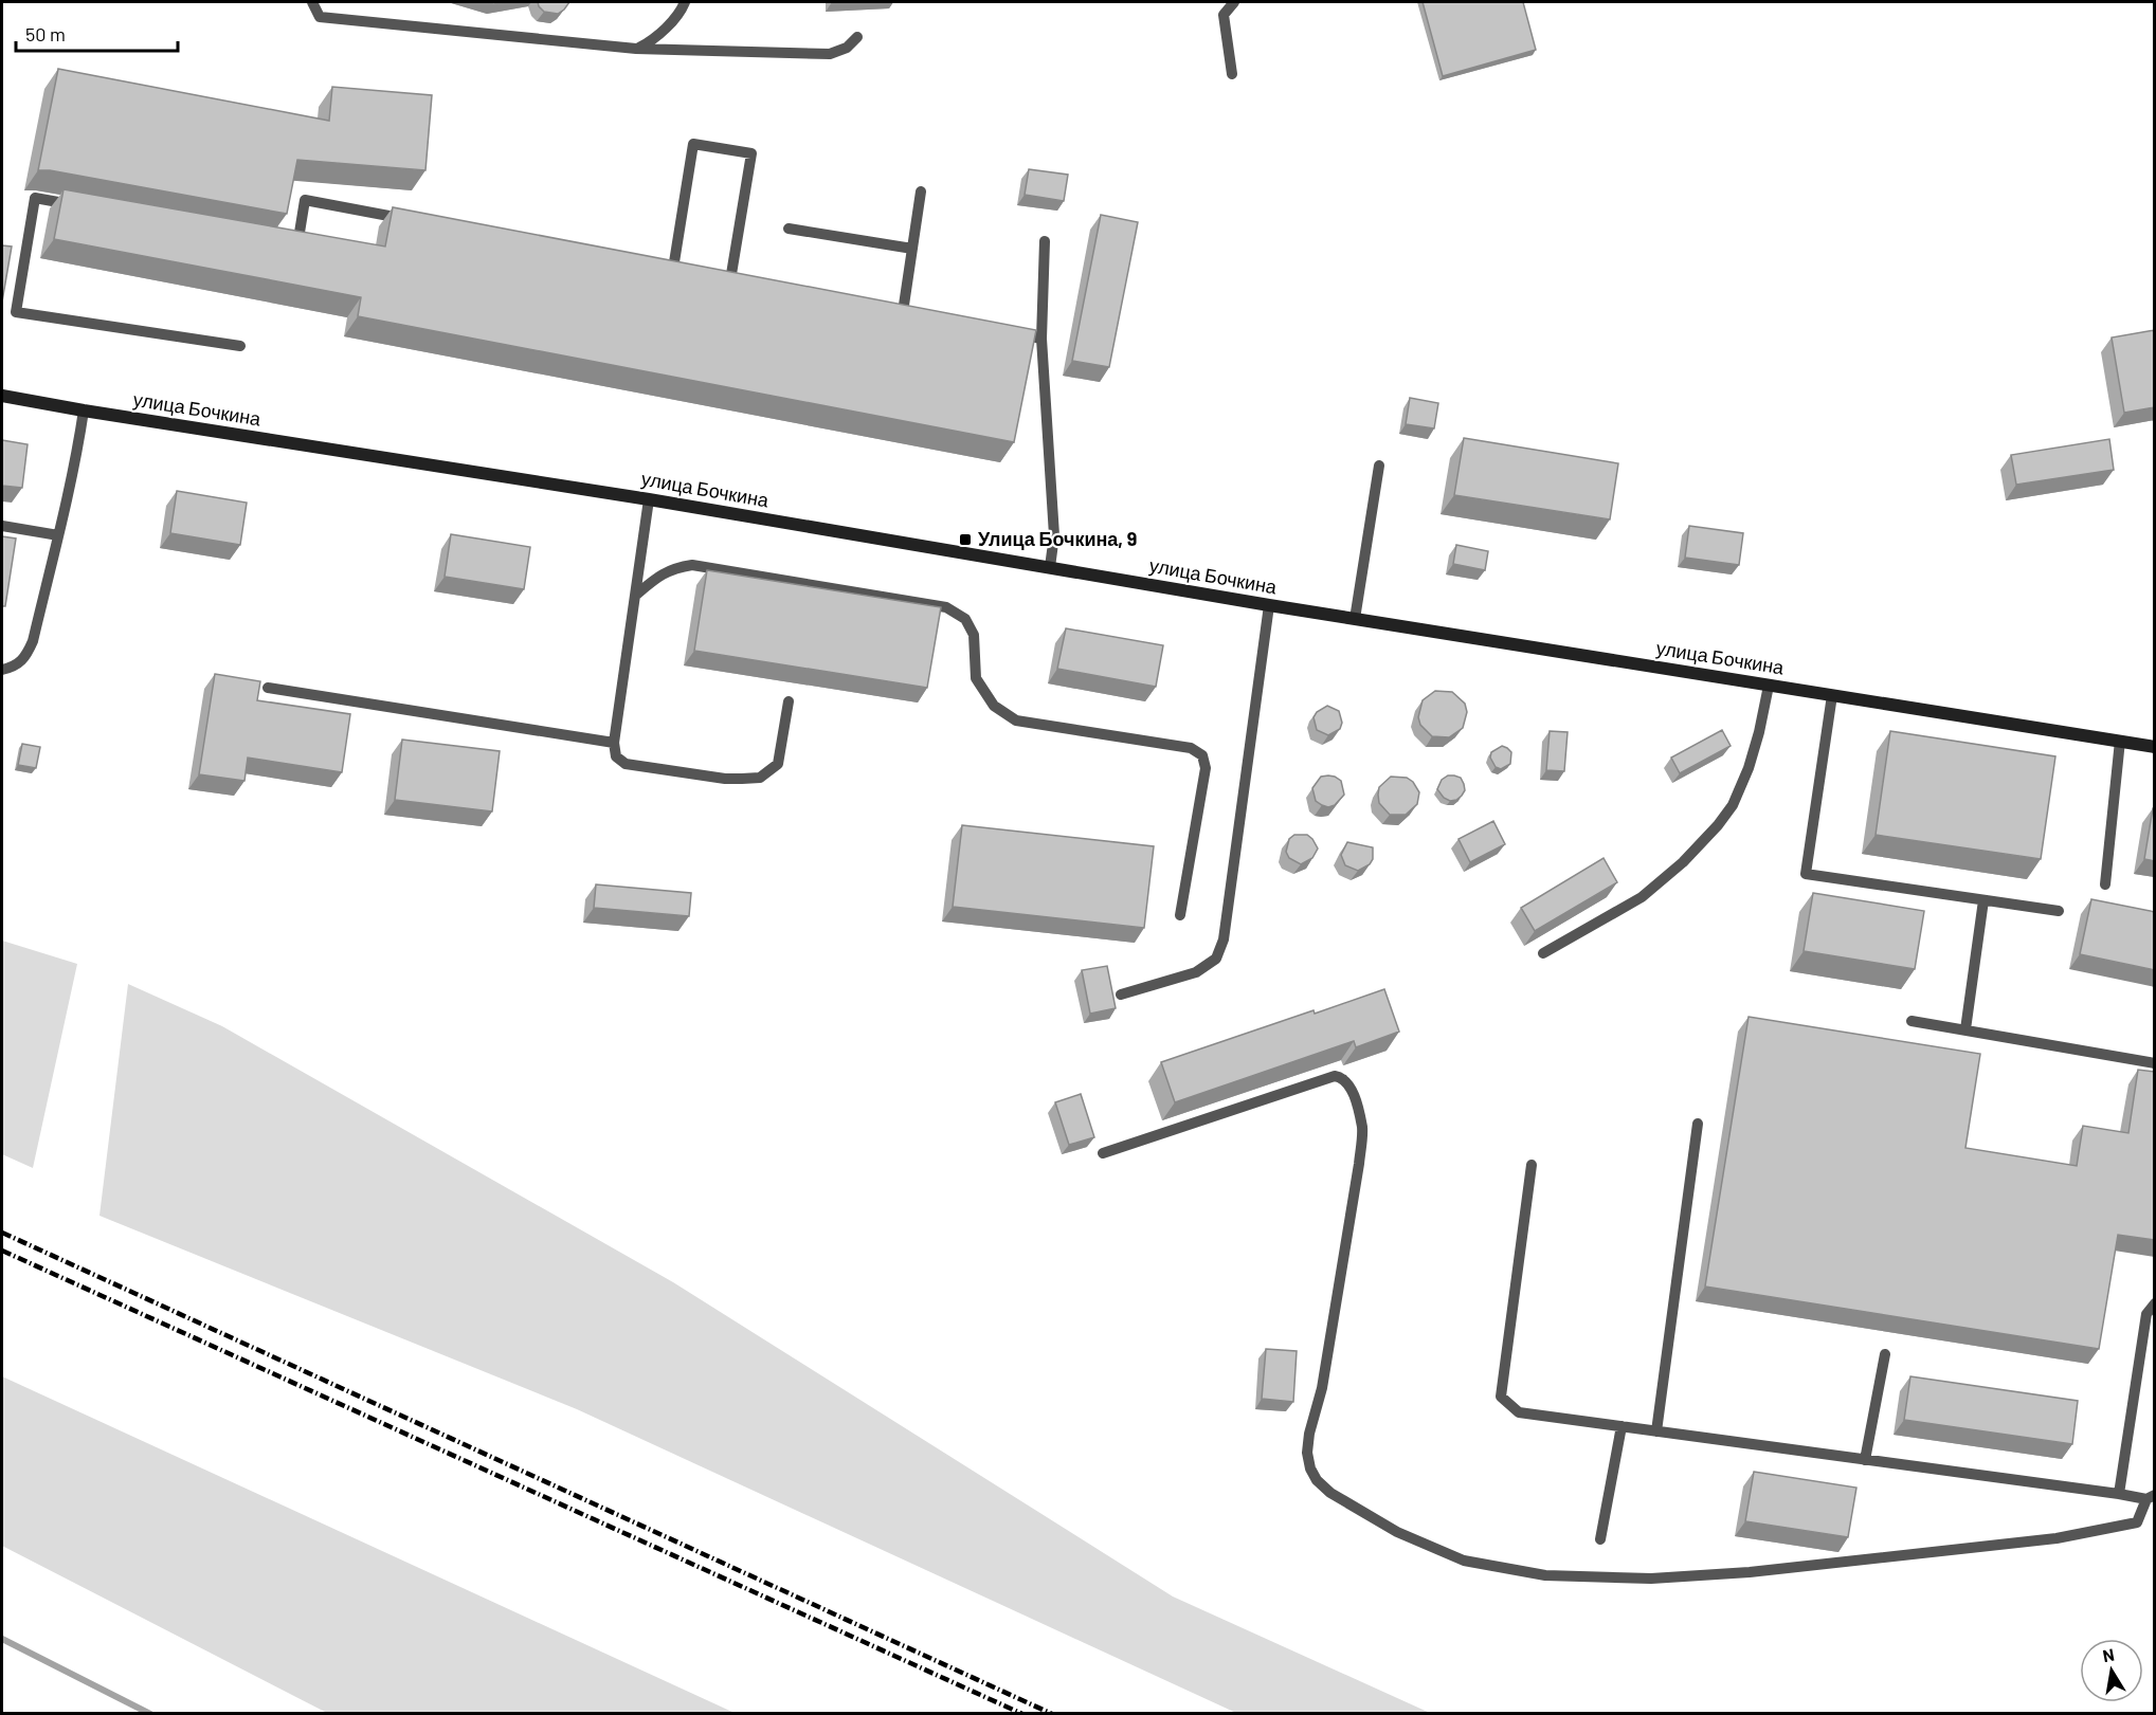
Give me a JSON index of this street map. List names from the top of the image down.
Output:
{
  "streets": {
    "street": ["улица Бочкина"]
  },
  "places": {
    "transit": ["Улица Бочкина, 9"]
  },
  "scale_bar": "50 m",
  "north": "top"
}
